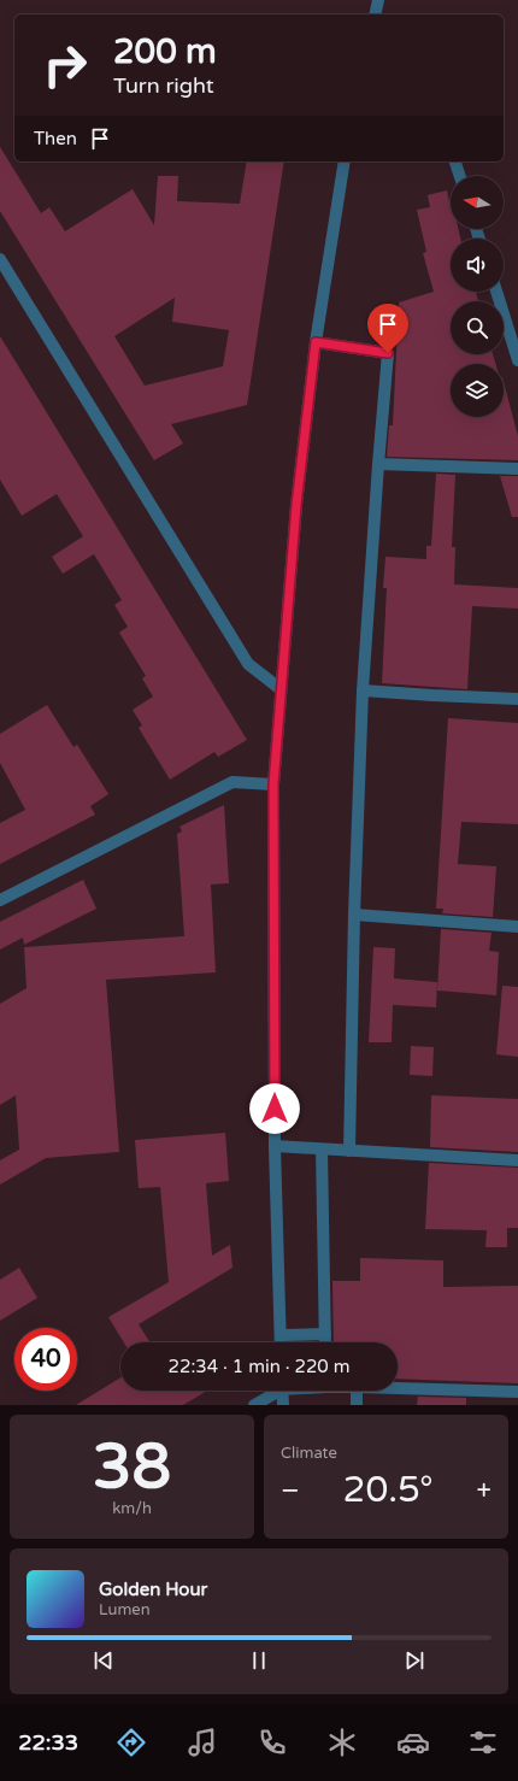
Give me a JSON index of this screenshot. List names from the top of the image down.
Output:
{
  "north": "left",
  "page": {
    "turn": ["200 m", "Turn right"],
    "then": "Then",
    "limit": "40",
    "trip": "22:34 · 1 min · 220 m",
    "tile": [
      ["38", "km/h"],
      "Climate"
    ],
    "heat": ["−", "20.5°", "+"],
    "song": ["Golden Hour", "Lumen"],
    "tabs": "22:33"
  }
}
